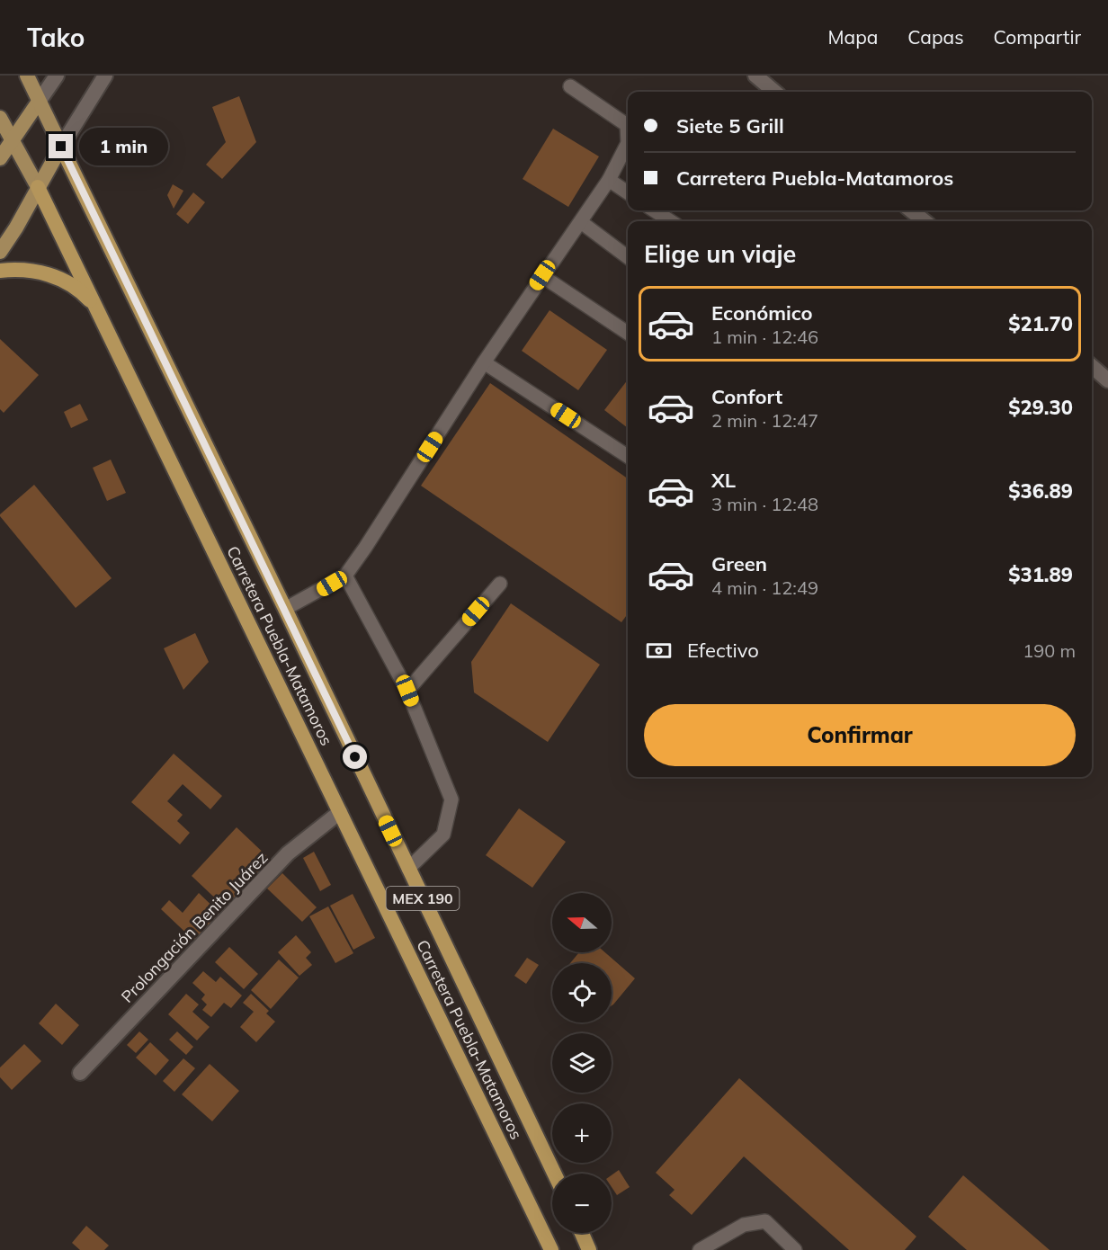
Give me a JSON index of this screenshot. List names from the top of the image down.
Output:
{
  "streets": {
    "highway": ["Carretera Puebla-Matamoros", "MEX 190"],
    "street": ["Prolongación Benito Juárez"]
  },
  "crossings": [
    ["Carretera Puebla-Matamoros", "Prolongación Benito Juárez"]
  ],
  "north": "left",
  "page": {
    "header": "Tako",
    "nav": ["Mapa", "Capas", "Compartir"],
    "banner": ["Siete 5 Grill", "Carretera Puebla-Matamoros"],
    "bubble": "1 min",
    "heading": "Elige un viaje",
    "list": [
      {
        "name": "Económico",
        "note": "1 min · 12:46",
        "value": "$21.70"
      },
      {
        "name": "Confort",
        "note": "2 min · 12:47",
        "value": "$29.30"
      },
      {
        "name": "XL",
        "note": "3 min · 12:48",
        "value": "$36.89"
      },
      {
        "name": "Green",
        "note": "4 min · 12:49",
        "value": "$31.89"
      }
    ],
    "pay": ["Efectivo", "190 m"],
    "buttons": "Confirmar",
    "map_buttons": ["+", "−"]
  }
}
